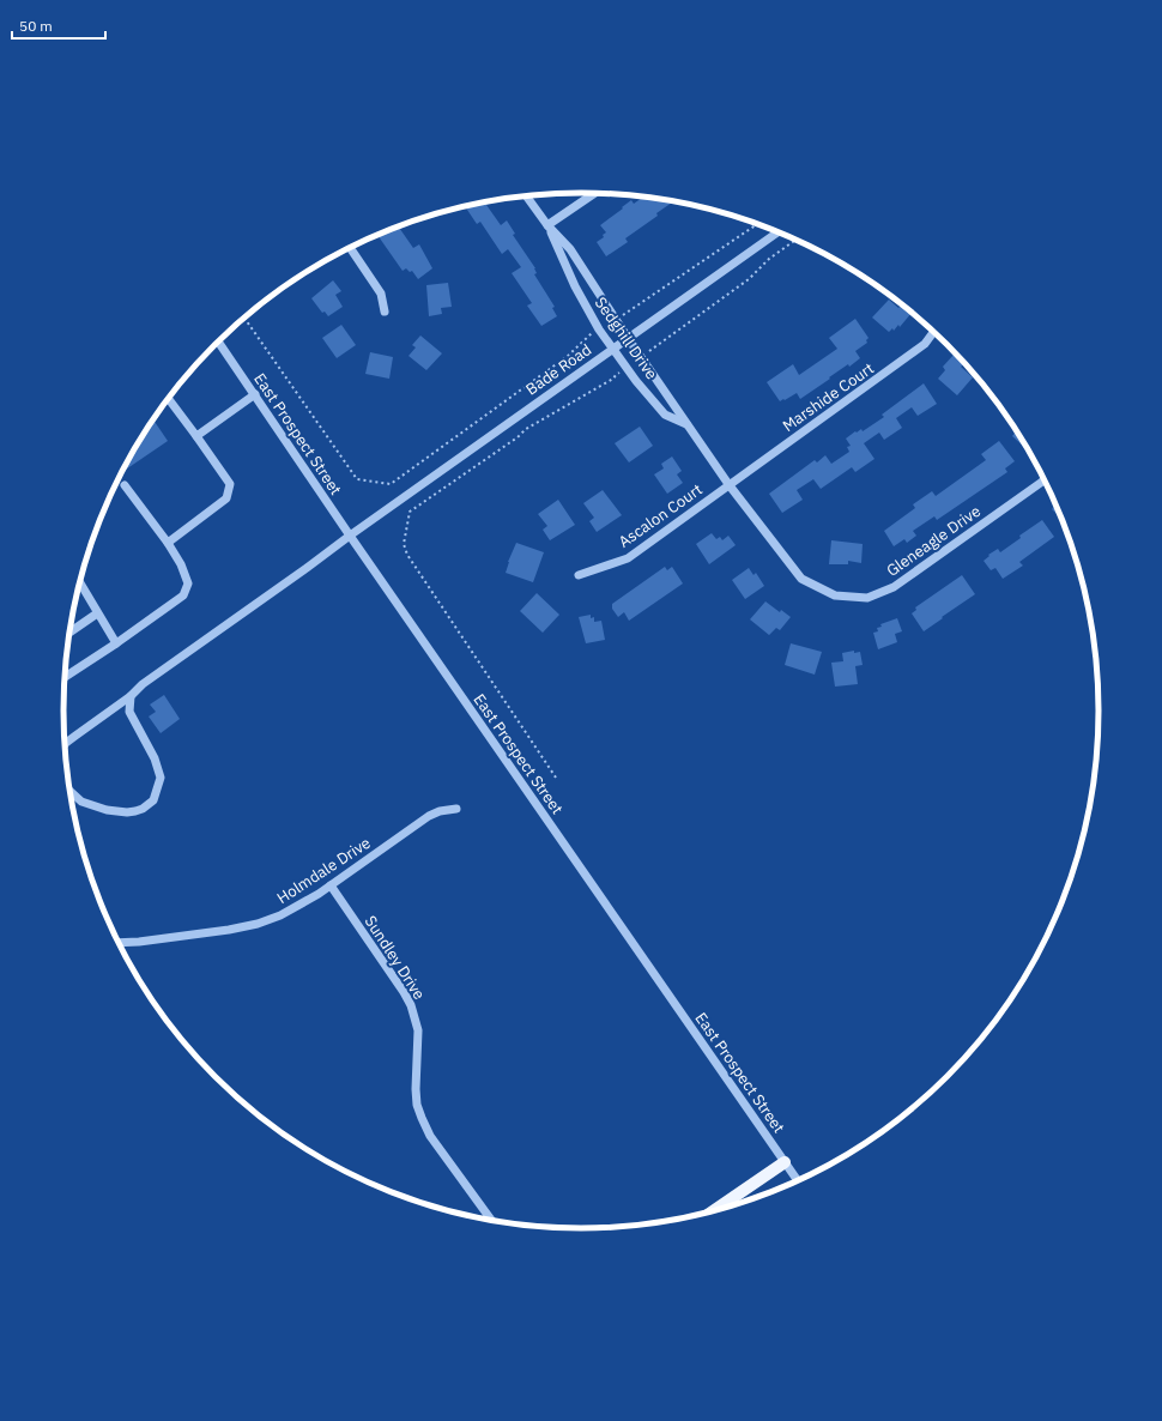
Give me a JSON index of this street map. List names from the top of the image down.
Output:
{
  "streets": {
    "street": [
      "Sedghill Drive",
      "Bade Road",
      "Marshide Court",
      "East Prospect Street",
      "Ascalon Court",
      "Gleneagle Drive",
      "Holmdale Drive",
      "Sundley Drive"
    ]
  },
  "crossings": [
    ["Sedghill Drive", "Bade Road"],
    ["Sedghill Drive", "Marshide Court"],
    ["Sedghill Drive", "Ascalon Court"],
    ["Sedghill Drive", "Gleneagle Drive"],
    ["Bade Road", "East Prospect Street"],
    ["Marshide Court", "Ascalon Court"],
    ["Marshide Court", "Gleneagle Drive"],
    ["Ascalon Court", "Gleneagle Drive"],
    ["Holmdale Drive", "Sundley Drive"]
  ],
  "scale_bar": "50 m"
}
